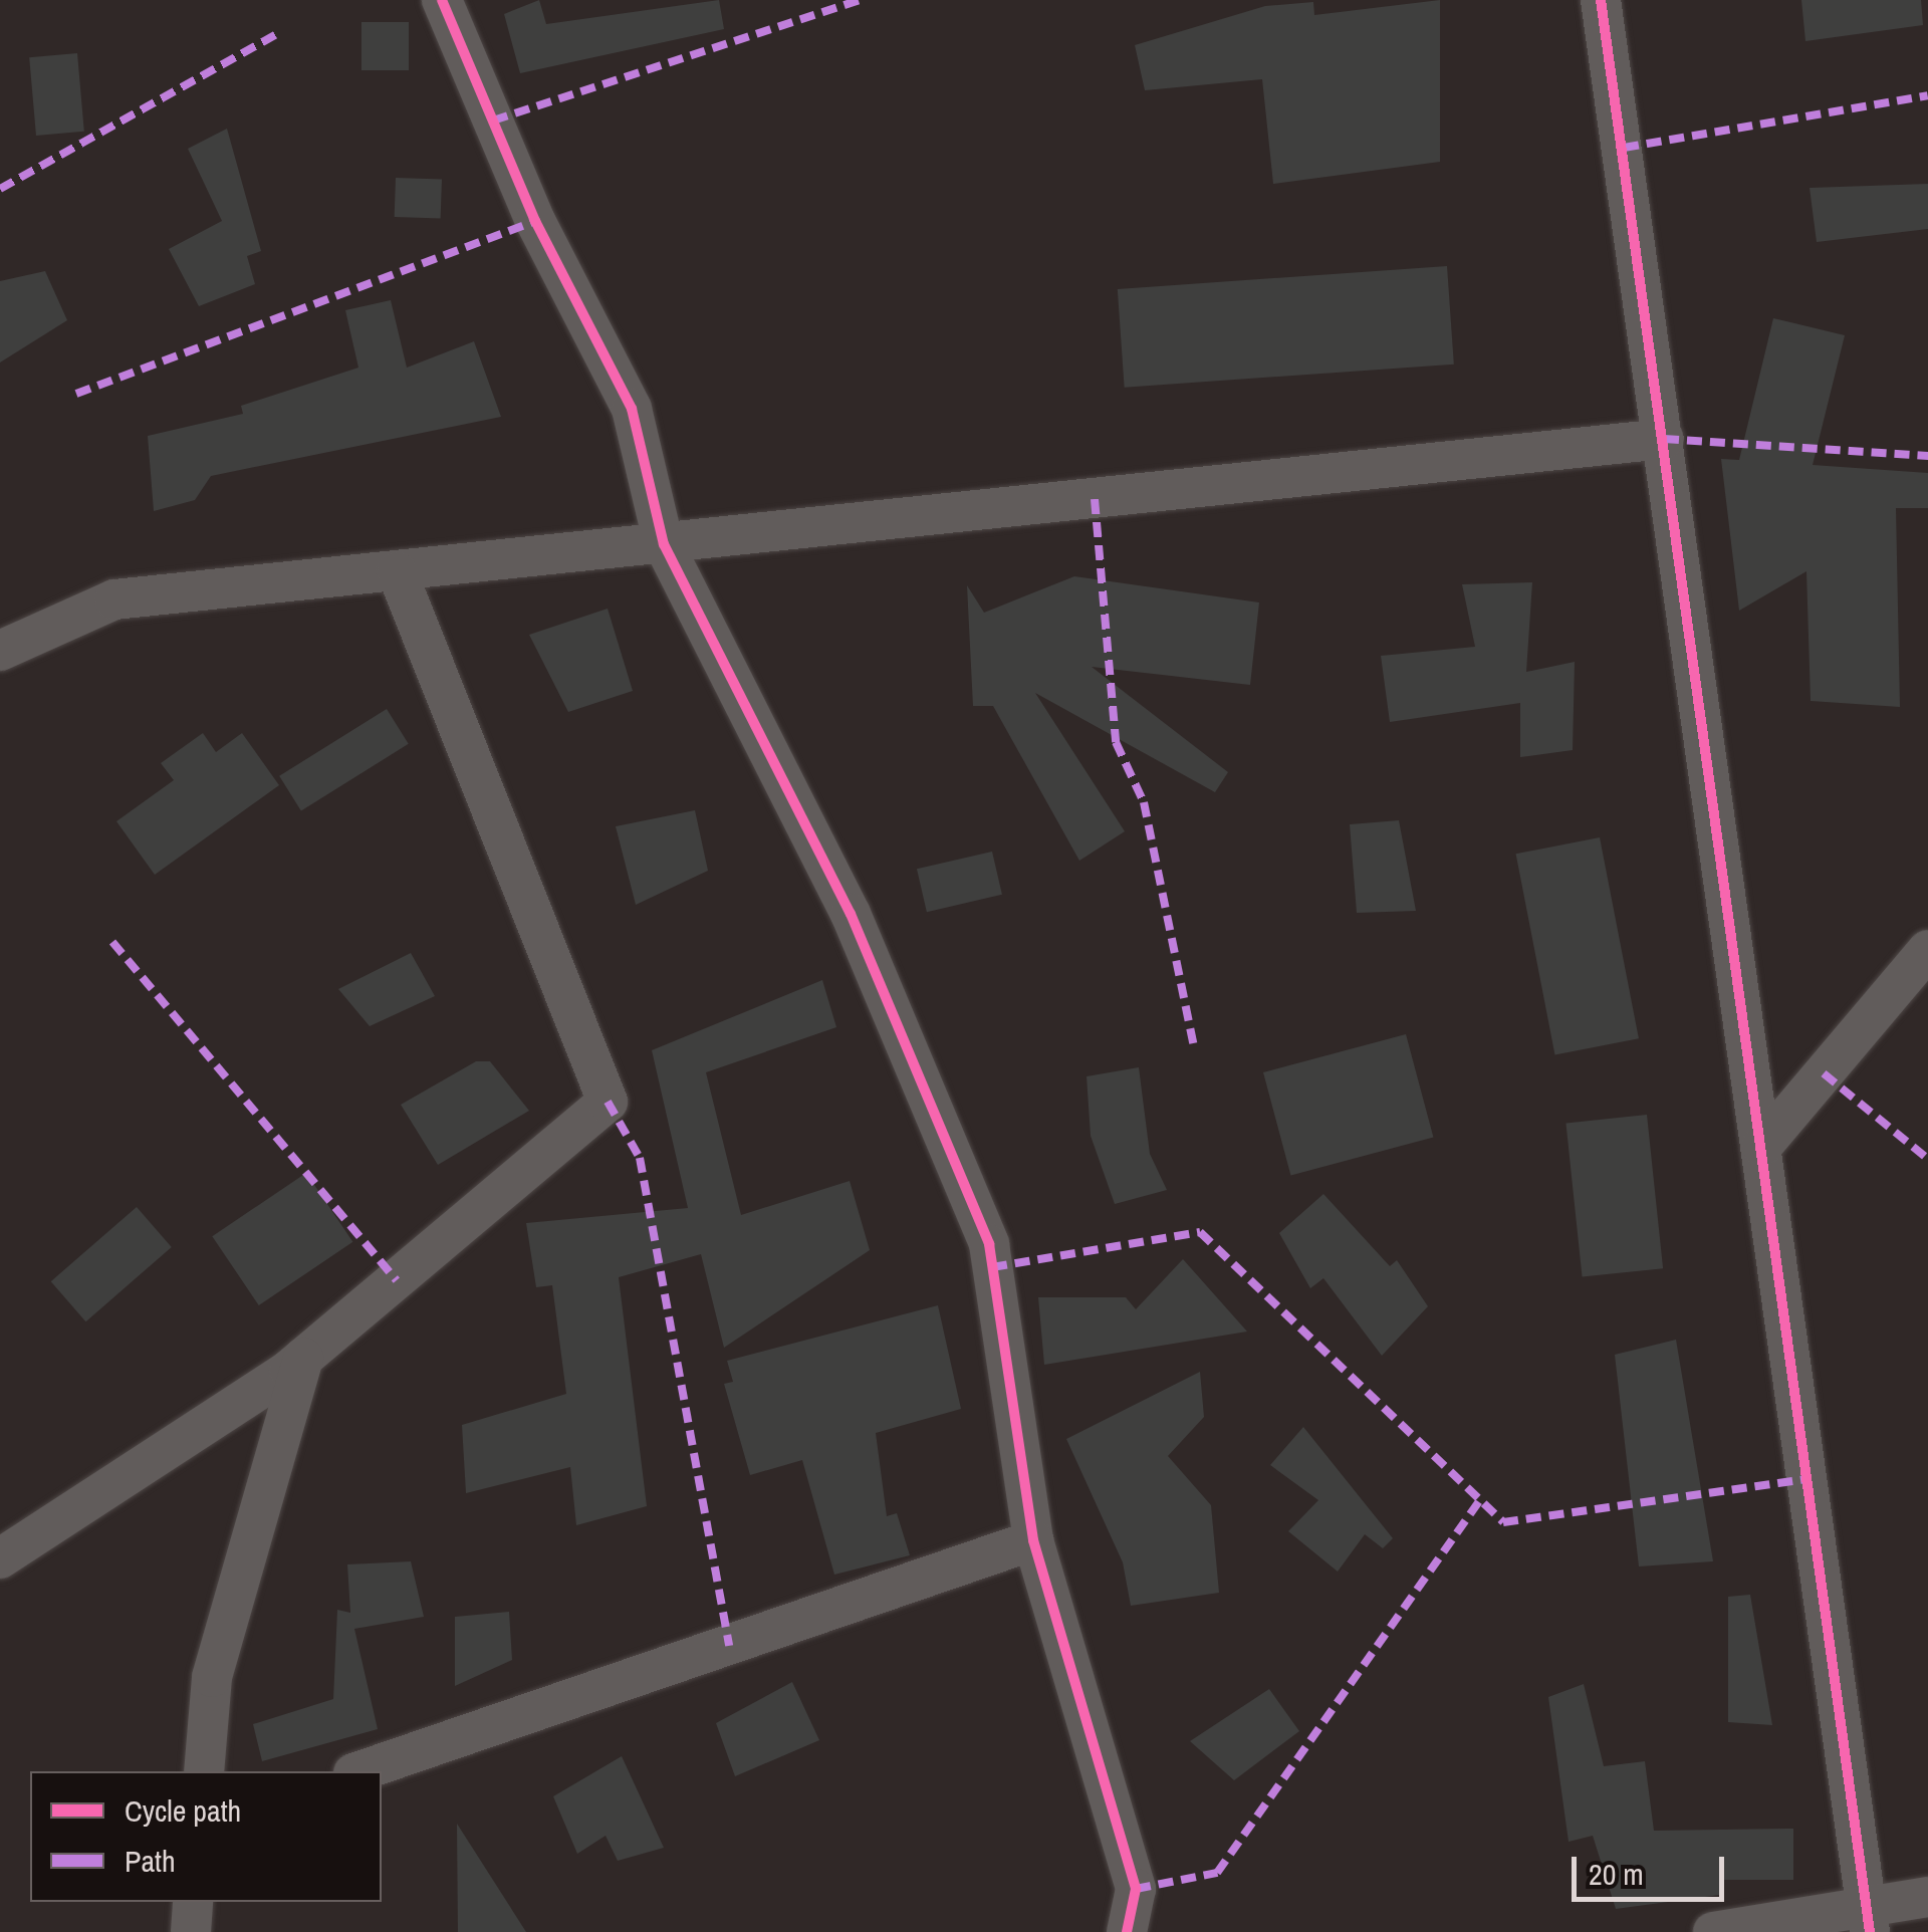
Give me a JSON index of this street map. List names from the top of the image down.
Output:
{
  "legend": ["Cycle path", "Path"],
  "scale_bar": "20 m"
}
